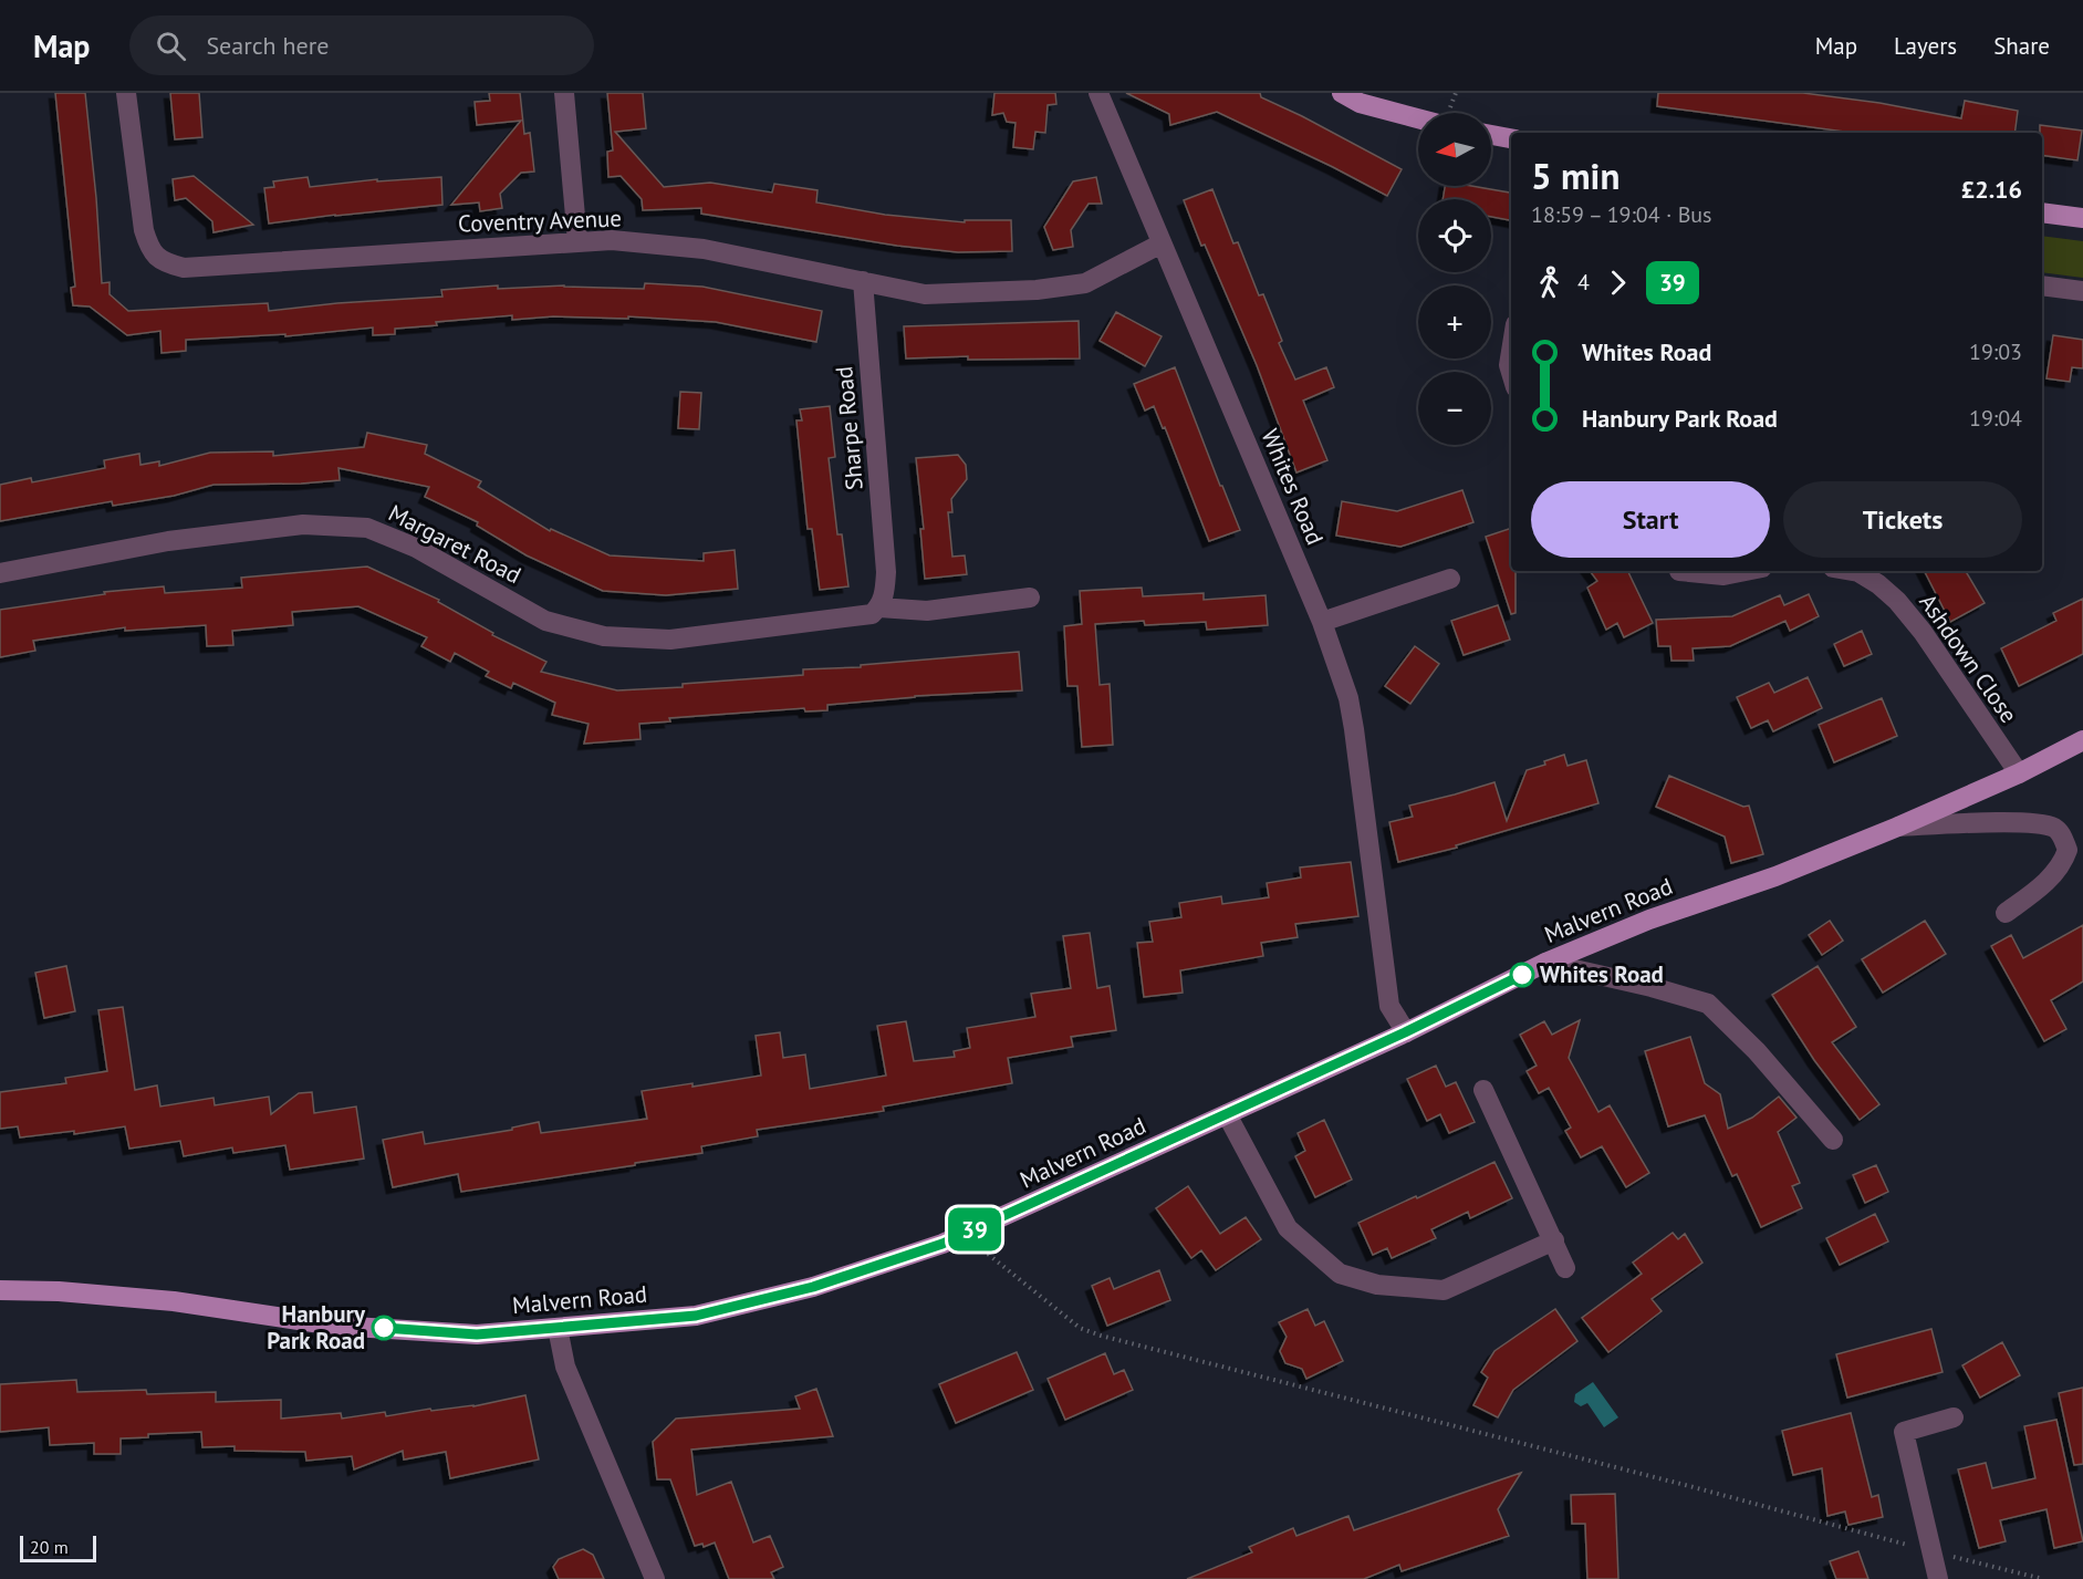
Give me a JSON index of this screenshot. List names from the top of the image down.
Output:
{
  "streets": {
    "main road": ["Malvern Road"],
    "street": [
      "Coventry Avenue",
      "Sharpe Road",
      "Whites Road",
      "Margaret Road",
      "Ashdown Close"
    ]
  },
  "crossings": [
    ["Coventry Avenue", "Sharpe Road"],
    ["Coventry Avenue", "Whites Road"],
    ["Sharpe Road", "Margaret Road"],
    ["Whites Road", "Malvern Road"],
    ["Ashdown Close", "Malvern Road"]
  ],
  "places": ["Whites Road", "Hanbury Park Road"],
  "lines": ["bus line 39"],
  "scale_bar": "20 m",
  "north": "left",
  "page": {
    "header": "Map",
    "search": "Search here",
    "nav": ["Map", "Layers", "Share"],
    "on_map": "39",
    "map_buttons": ["+", "−"],
    "heading": ["5 min", "18:59 – 19:04 · Bus", "£2.16"],
    "legs": ["4", "39"],
    "list": [
      {
        "name": "Whites Road",
        "value": "19:03"
      },
      {
        "name": "Hanbury Park Road",
        "value": "19:04"
      }
    ],
    "buttons": ["Start", "Tickets"],
    "scale": "20 m"
  }
}
